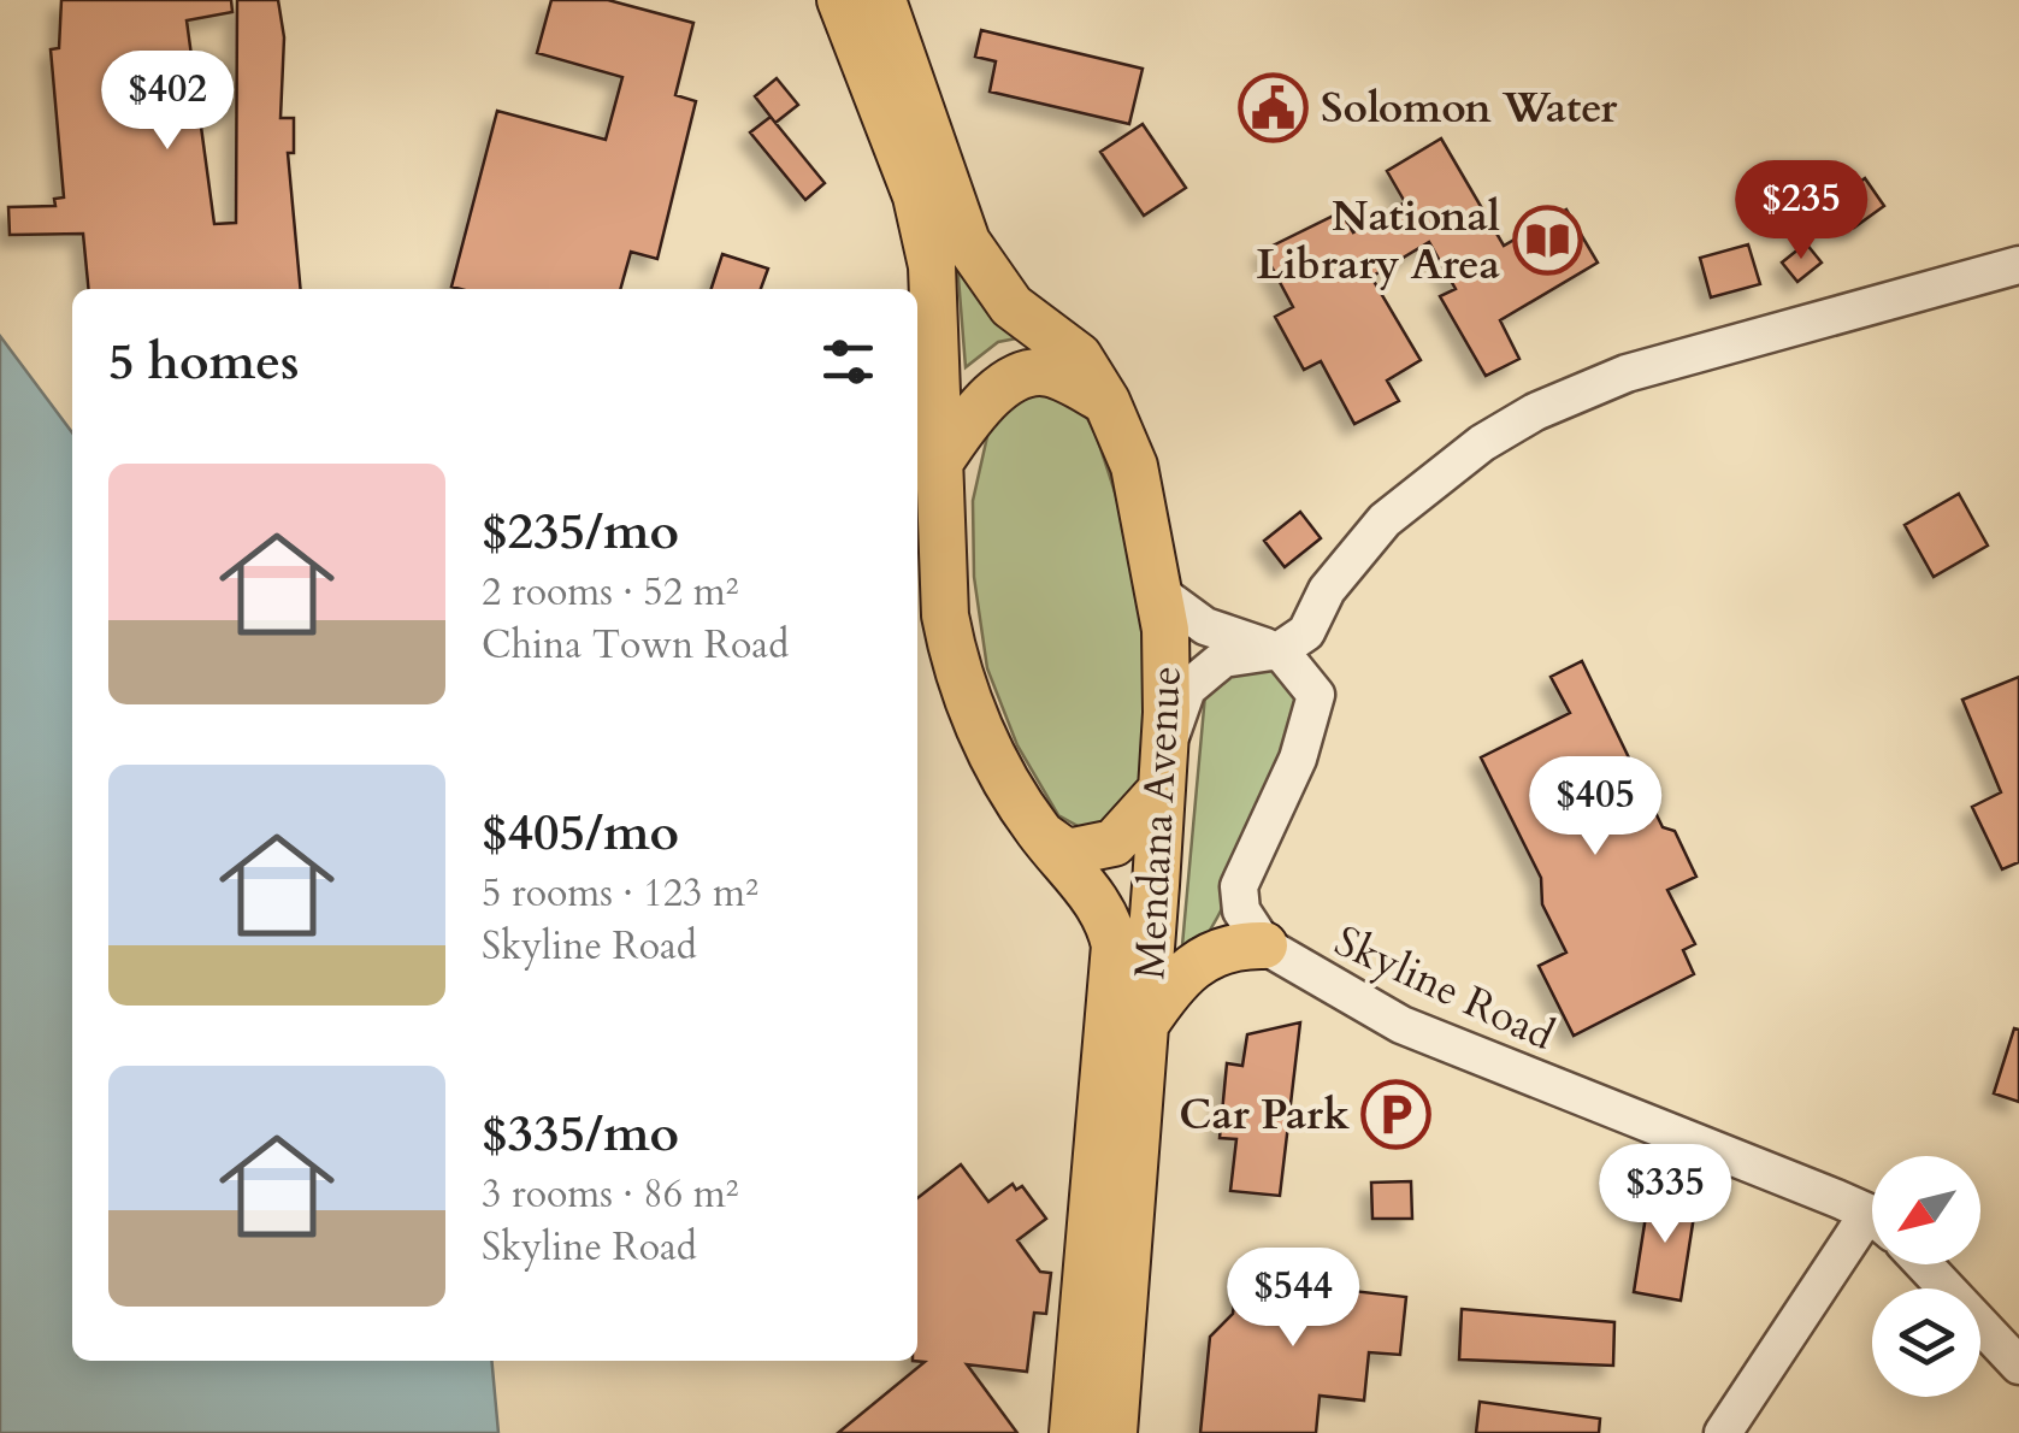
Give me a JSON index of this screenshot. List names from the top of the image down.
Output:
{
  "streets": {
    "main road": ["Mendana Avenue"],
    "street": ["Skyline Road"]
  },
  "places": {
    "public building": ["Solomon Water"],
    "library": ["National Library Area"],
    "parking": ["Car Park"]
  },
  "north": "bottom left",
  "page": {
    "price": [
      "$402",
      "$235",
      "$405",
      "$335",
      "$544"
    ],
    "heading": "5 homes",
    "list": [
      {
        "name": "$235/mo",
        "note": "2 rooms · 52 m² · China Town Road"
      },
      {
        "name": "$405/mo",
        "note": "5 rooms · 123 m² · Skyline Road"
      },
      {
        "name": "$335/mo",
        "note": "3 rooms · 86 m² · Skyline Road"
      }
    ]
  }
}
